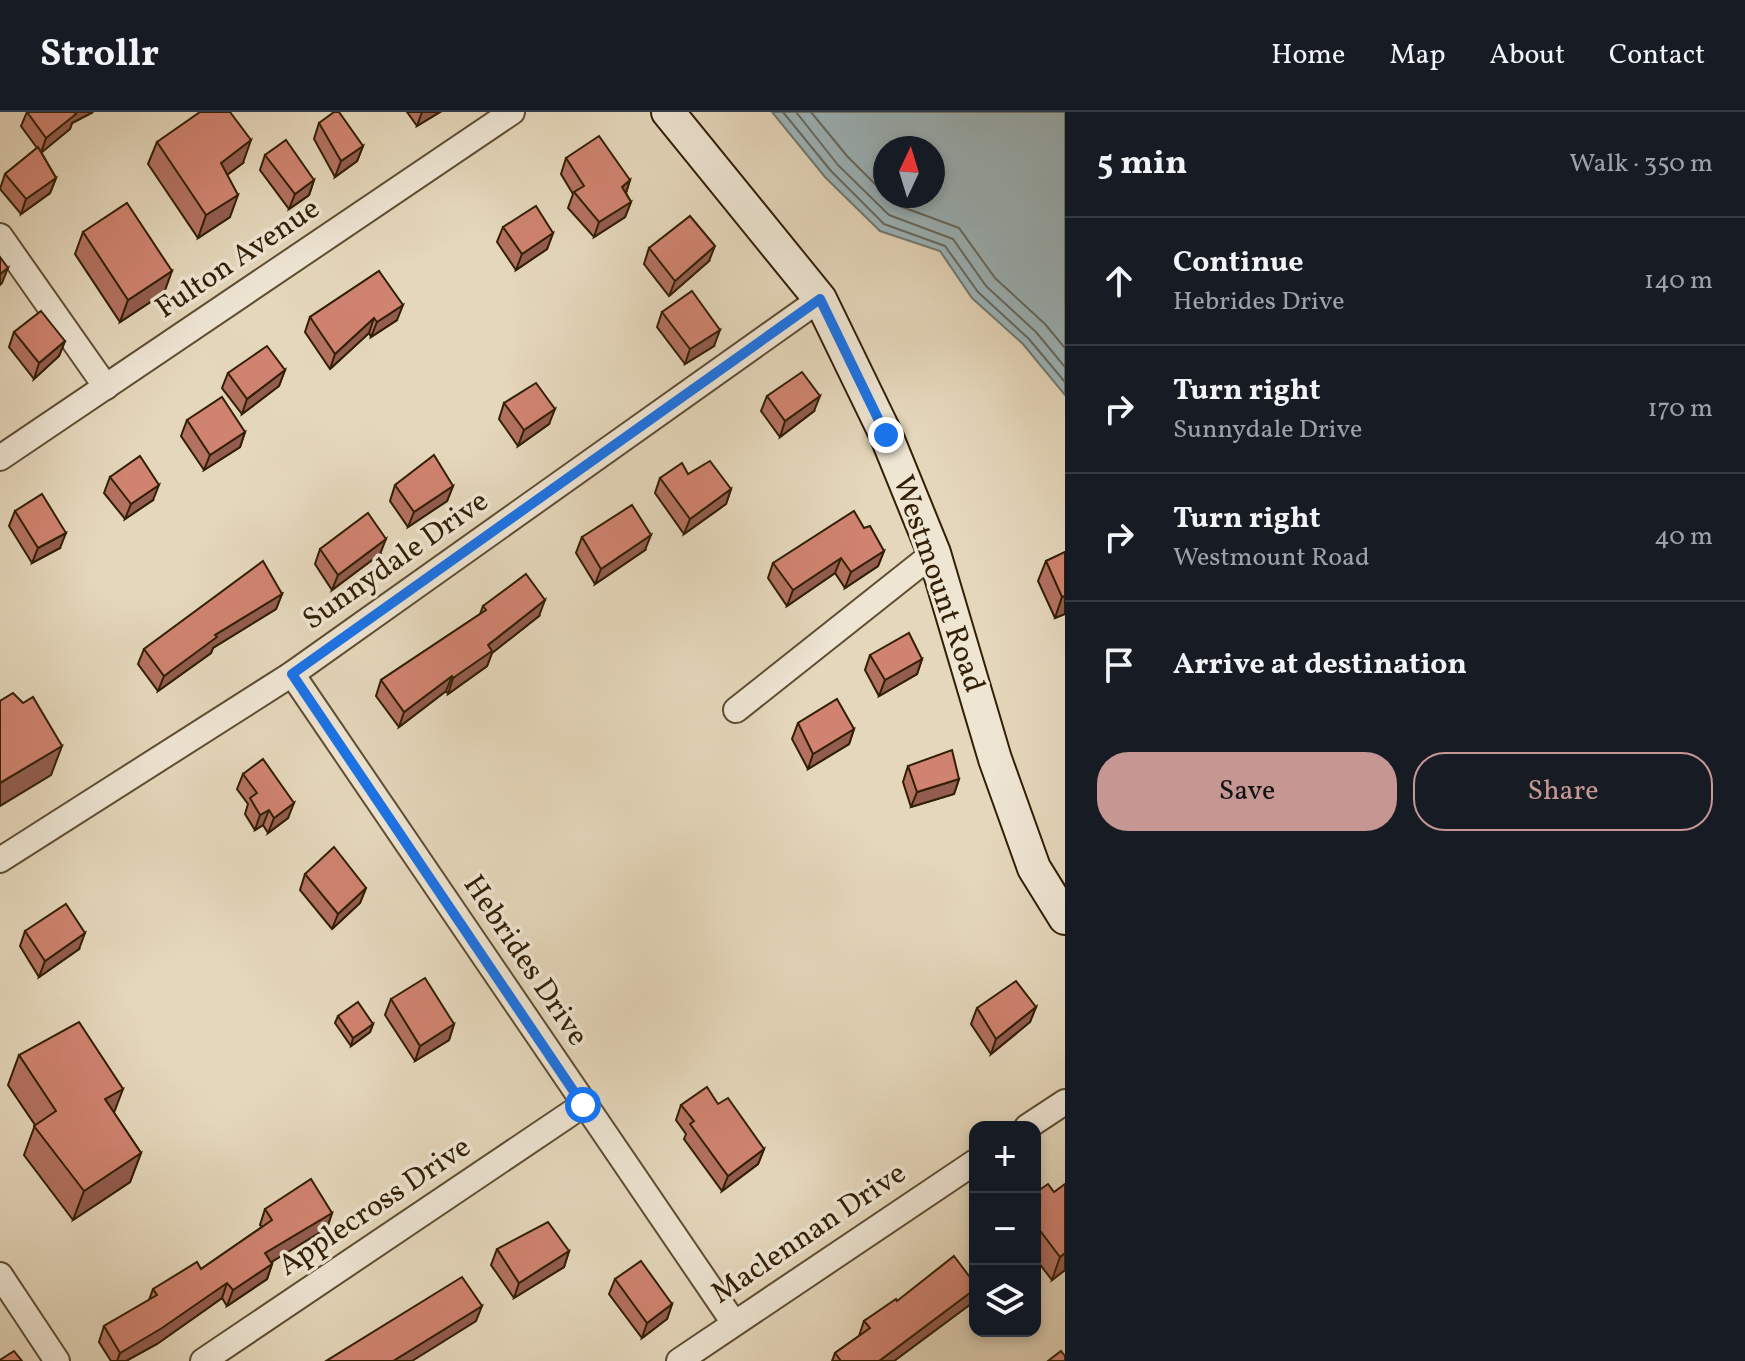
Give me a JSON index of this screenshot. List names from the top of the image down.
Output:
{
  "streets": {
    "main road": ["Westmount Road"],
    "street": [
      "Fulton Avenue",
      "Sunnydale Drive",
      "Hebrides Drive",
      "Applecross Drive",
      "Maclennan Drive"
    ]
  },
  "crossings": [
    ["Sunnydale Drive", "Westmount Road"],
    ["Sunnydale Drive", "Hebrides Drive"],
    ["Hebrides Drive", "Applecross Drive"],
    ["Hebrides Drive", "Maclennan Drive"]
  ],
  "north": "top",
  "page": {
    "header": "Strollr",
    "nav": [
      "Home",
      "Map",
      "About",
      "Contact"
    ],
    "heading": ["5 min", "Walk · 350 m"],
    "list": [
      ["Continue", "Hebrides Drive", "140 m"],
      ["Turn right", "Sunnydale Drive", "170 m"],
      ["Turn right", "Westmount Road", "40 m"],
      "Arrive at destination"
    ],
    "buttons": ["Save", "Share"],
    "map_buttons": ["+", "−"]
  }
}
